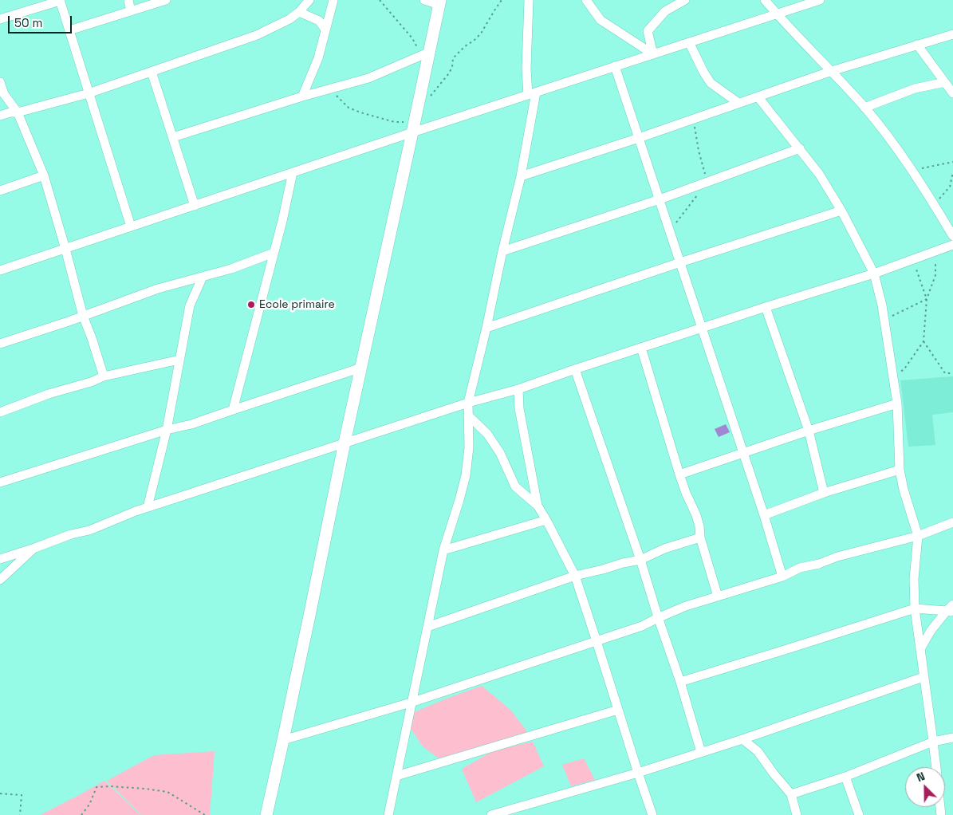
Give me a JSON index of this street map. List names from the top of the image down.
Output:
{
  "places": ["Ecole primaire"],
  "scale_bar": "50 m",
  "north": "top left"
}
